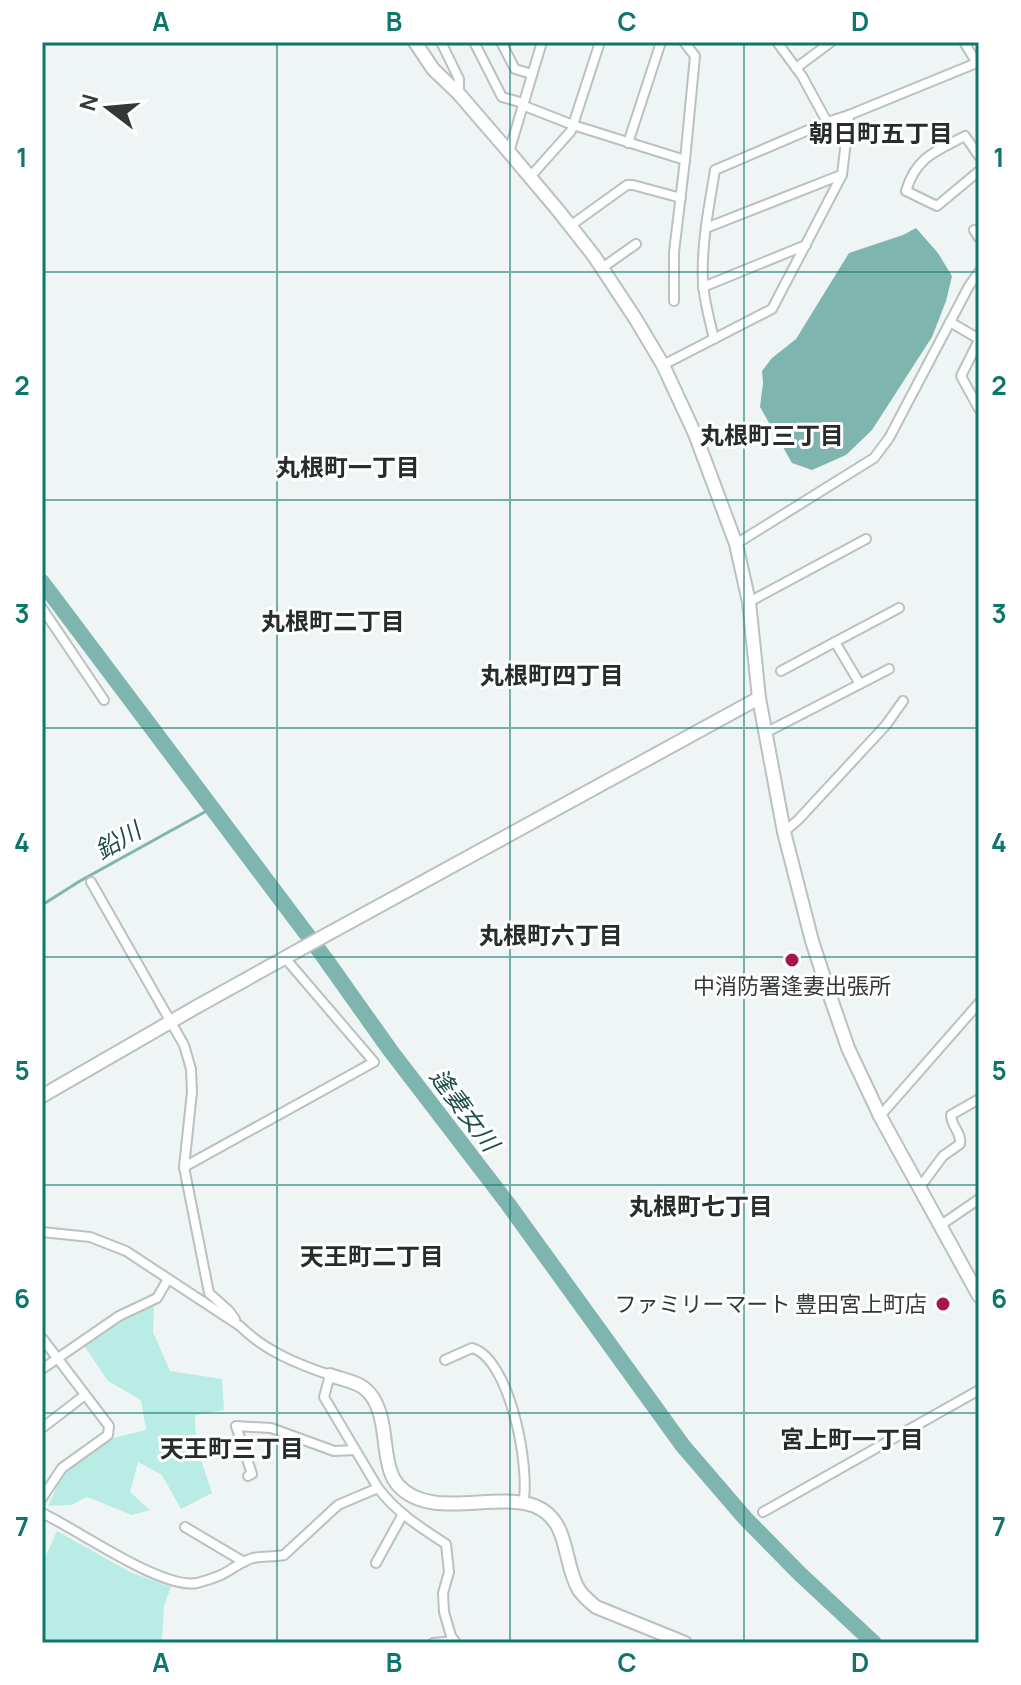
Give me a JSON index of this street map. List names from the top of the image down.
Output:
{
  "districts": [
    "朝日町五丁目",
    "丸根町三丁目",
    "丸根町一丁目",
    "丸根町二丁目",
    "丸根町四丁目",
    "丸根町六丁目",
    "丸根町七丁目",
    "天王町二丁目",
    "宮上町一丁目",
    "天王町三丁目"
  ],
  "water": ["鉛川", "逢妻女川"],
  "places": ["中消防署逢妻出張所", "ファミリーマート 豊田宮上町店"],
  "north": "left",
  "grid": {
    "columns": [
      "A",
      "B",
      "C",
      "D"
    ],
    "rows": [
      "1",
      "2",
      "3",
      "4",
      "5",
      "6",
      "7"
    ]
  }
}
